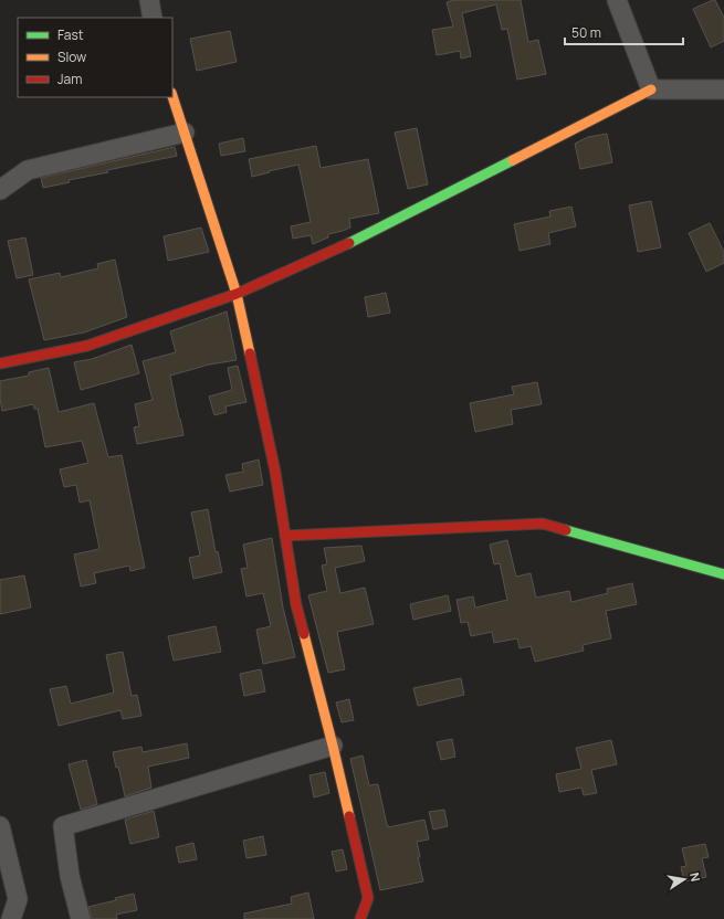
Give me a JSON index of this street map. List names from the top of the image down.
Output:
{
  "legend": ["Fast", "Slow", "Jam"],
  "scale_bar": "50 m",
  "north": "right"
}
